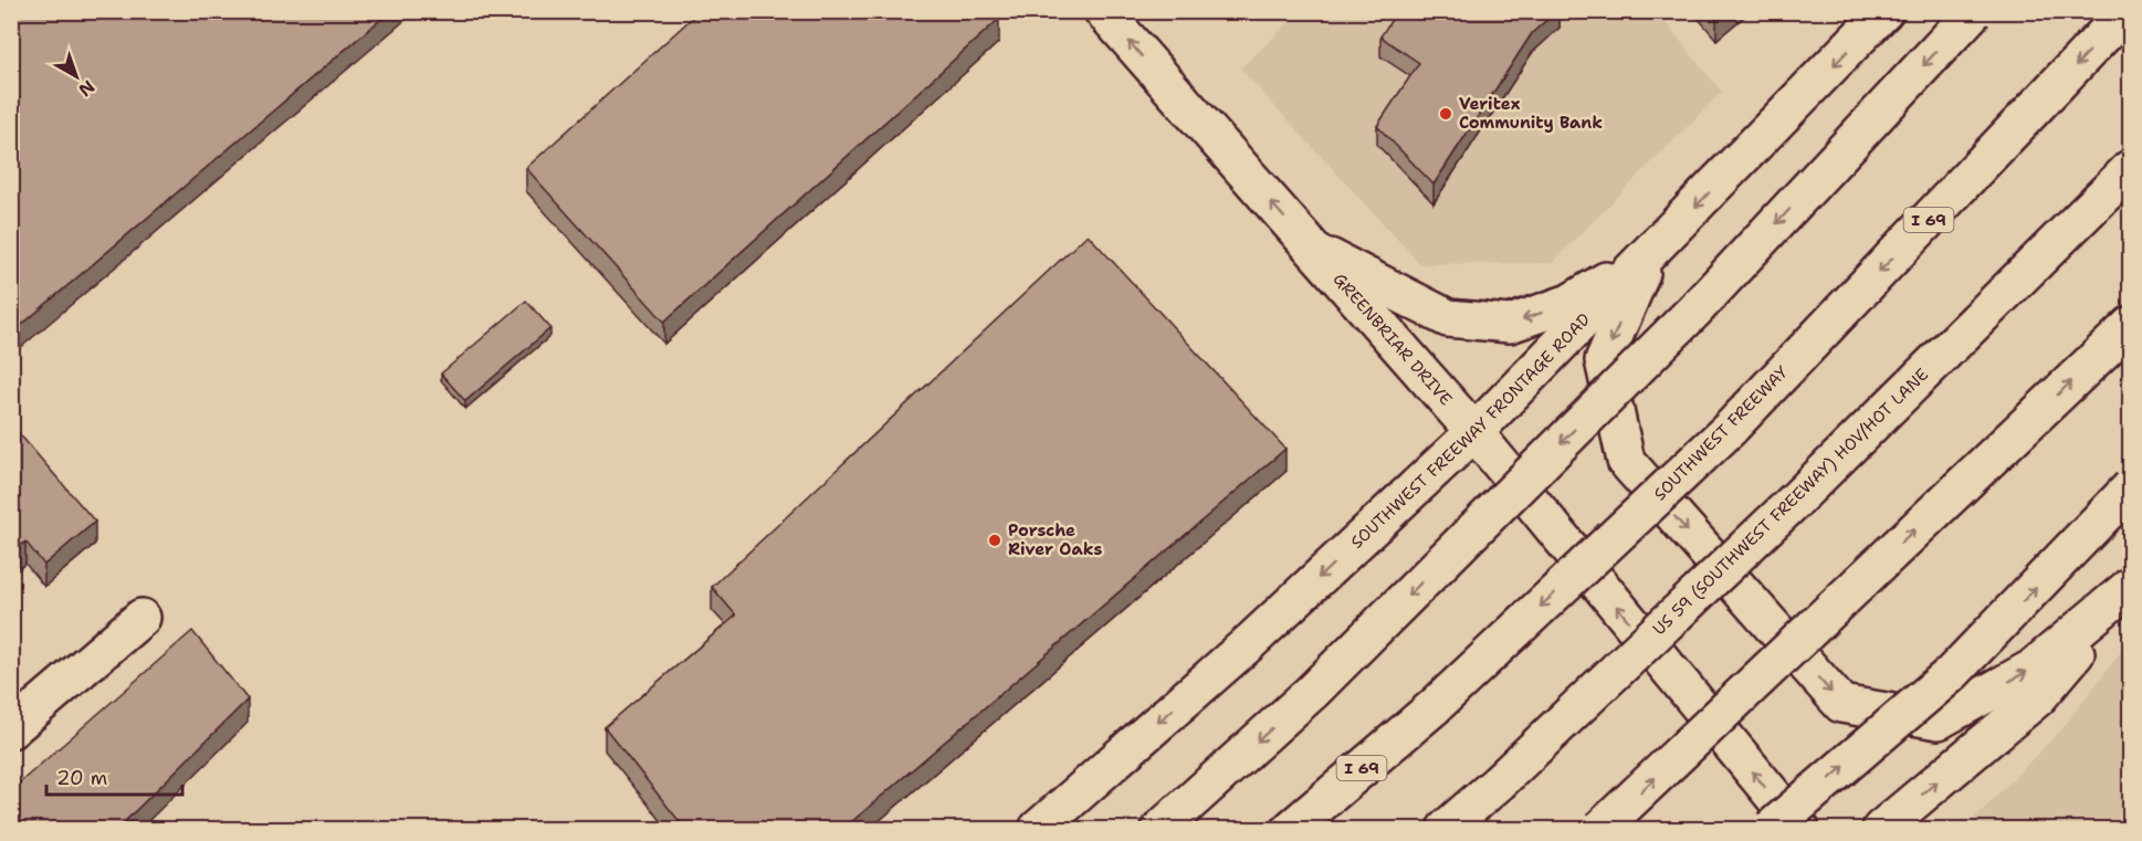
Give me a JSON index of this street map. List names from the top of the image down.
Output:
{
  "streets": {
    "main road": [
      "I 69",
      "GREENBRIAR DRIVE",
      "SOUTHWEST FREEWAY FRONTAGE ROAD",
      "SOUTHWEST FREEWAY",
      "US 59 (SOUTHWEST FREEWAY) HOV/HOT LANE"
    ]
  },
  "crossings": [
    ["GREENBRIAR DRIVE", "SOUTHWEST FREEWAY FRONTAGE ROAD"]
  ],
  "one_way": ["GREENBRIAR DRIVE"],
  "places": ["Veritex Community Bank", "Porsche River Oaks"],
  "scale_bar": "20 m",
  "north": "bottom right"
}
